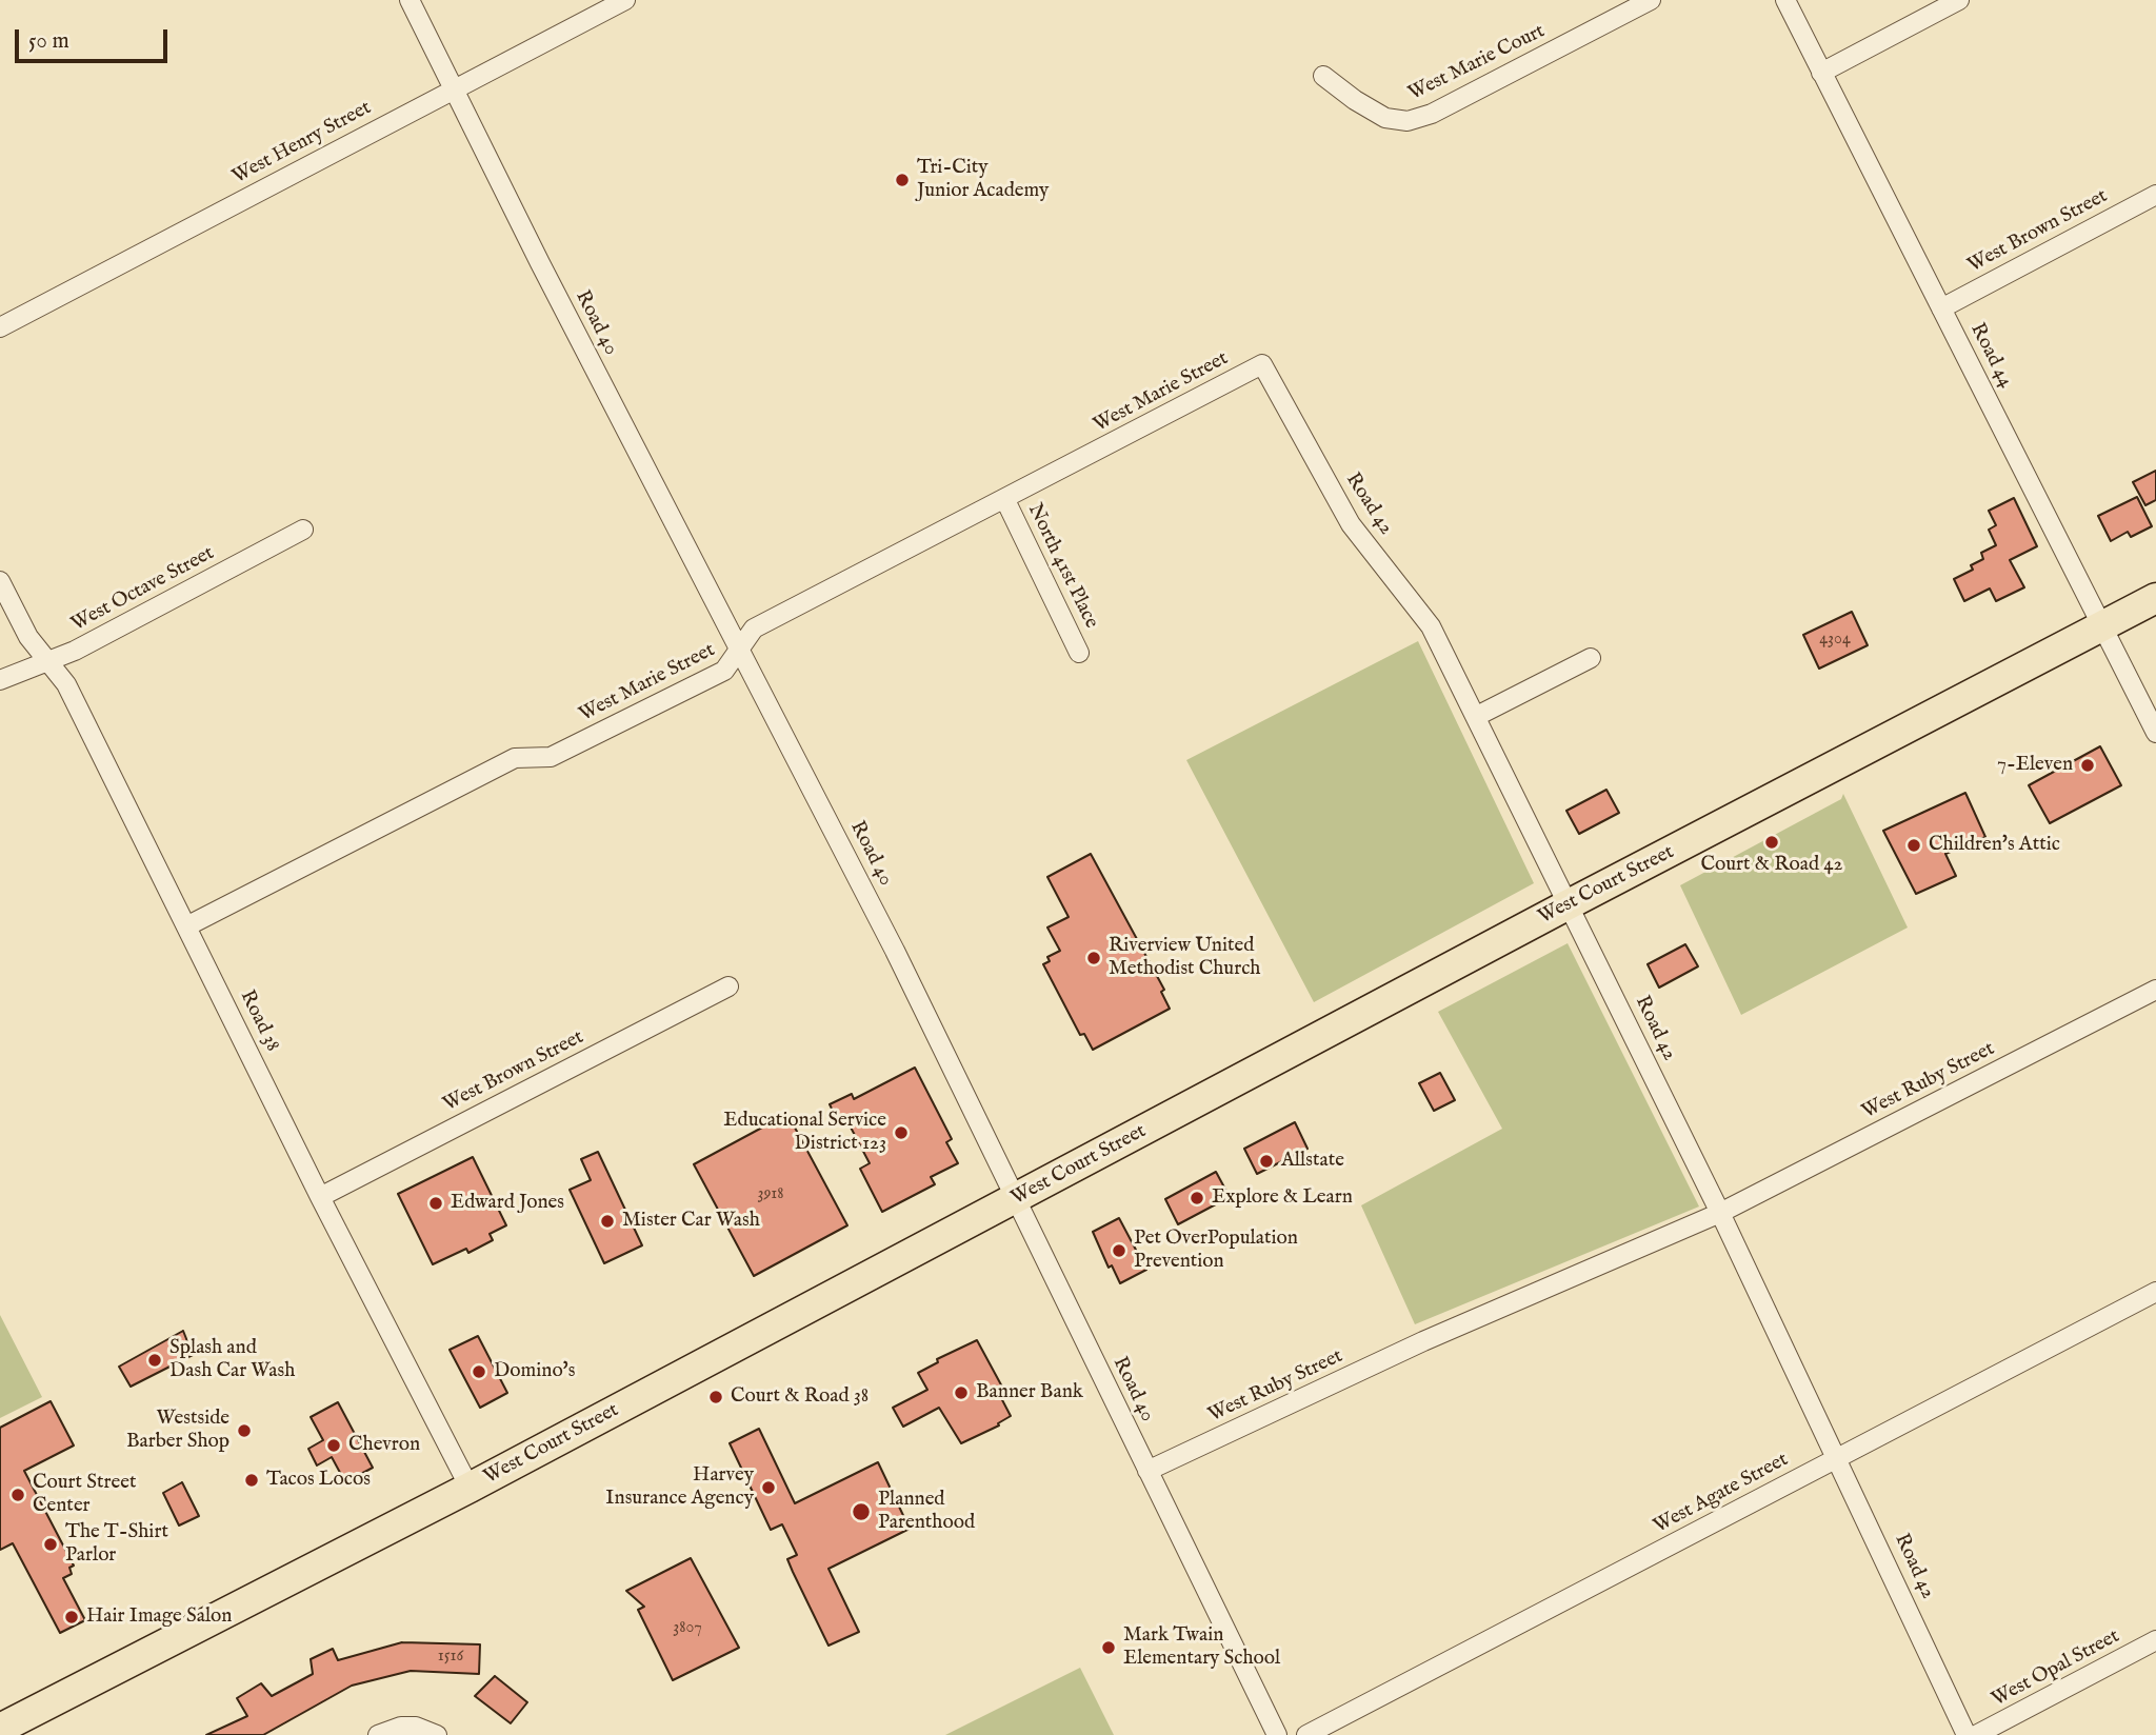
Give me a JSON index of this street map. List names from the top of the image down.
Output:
{
  "streets": {
    "main road": ["West Court Street"],
    "street": [
      "West Marie Court",
      "West Henry Street",
      "West Brown Street",
      "Road 40",
      "Road 44",
      "West Marie Street",
      "Road 42",
      "North 41st Place",
      "West Octave Street",
      "Road 38",
      "West Ruby Street",
      "West Agate Street",
      "West Opal Street"
    ]
  },
  "crossings": [
    ["West Henry Street", "Road 40"],
    ["West Brown Street", "Road 44"],
    ["West Brown Street", "Road 38"],
    ["Road 40", "West Marie Street"],
    ["Road 40", "West Court Street"],
    ["Road 40", "West Ruby Street"],
    ["Road 44", "West Court Street"],
    ["West Marie Street", "Road 42"],
    ["West Marie Street", "North 41st Place"],
    ["West Marie Street", "Road 38"],
    ["Road 42", "West Court Street"],
    ["Road 42", "West Ruby Street"],
    ["Road 42", "West Agate Street"],
    ["West Octave Street", "Road 38"],
    ["West Court Street", "Road 38"]
  ],
  "places": [
    "Tri-City Junior Academy",
    "7-Eleven",
    "Court & Road 42",
    "Children's Attic",
    "Riverview United Methodist Church",
    "Educational Service District 123",
    "Allstate",
    "Explore & Learn",
    "Edward Jones",
    "Mister Car Wash",
    "Pet OverPopulation Prevention",
    "Splash and Dash Car Wash",
    "Domino's",
    "Banner Bank",
    "Court & Road 38",
    "Westside Barber Shop",
    "Chevron",
    "Tacos Locos",
    "Harvey Insurance Agency",
    "Court Street Center",
    "Planned Parenthood",
    "The T-Shirt Parlor",
    "Hair Image Salon",
    "Mark Twain Elementary School"
  ],
  "house_numbers": [
    "4304",
    "3918",
    "3807",
    "1516"
  ],
  "scale_bar": "50 m"
}
